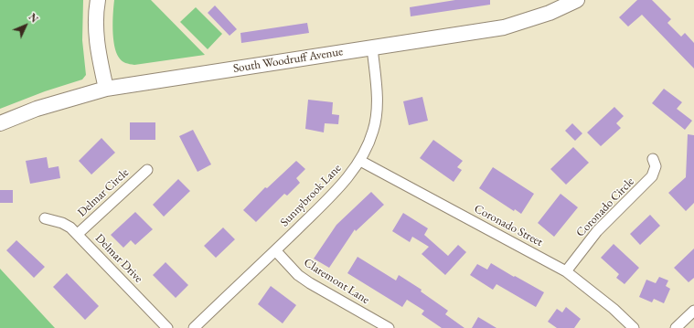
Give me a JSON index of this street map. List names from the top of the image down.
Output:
{
  "streets": {
    "main road": ["South Woodruff Avenue"],
    "street": [
      "Delmar Circle",
      "Sunnybrook Lane",
      "Coronado Circle",
      "Coronado Street",
      "Delmar Drive",
      "Claremont Lane"
    ]
  },
  "crossings": [
    ["South Woodruff Avenue", "Sunnybrook Lane"],
    ["Delmar Circle", "Delmar Drive"],
    ["Sunnybrook Lane", "Coronado Street"],
    ["Sunnybrook Lane", "Claremont Lane"],
    ["Coronado Circle", "Coronado Street"]
  ],
  "north": "top right"
}
